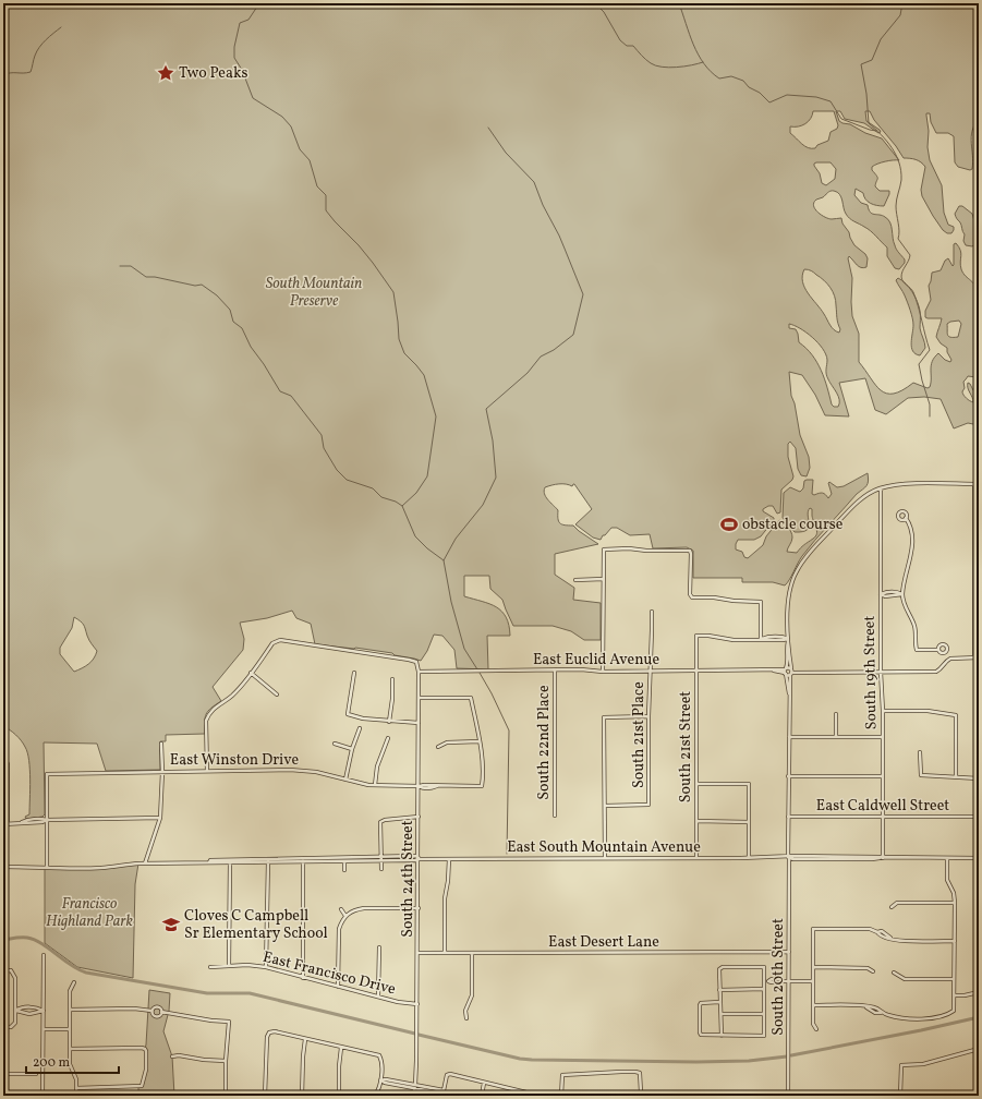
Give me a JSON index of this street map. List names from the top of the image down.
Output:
{
  "streets": {
    "street": [
      "East Euclid Avenue",
      "South 19th Street",
      "South 21st Place",
      "South 22nd Place",
      "South 21st Street",
      "East Winston Drive",
      "East Caldwell Street",
      "East South Mountain Avenue",
      "South 24th Street",
      "East Desert Lane",
      "East Francisco Drive",
      "South 20th Street"
    ]
  },
  "crossings": [
    ["East Euclid Avenue", "South 21st Place"],
    ["East Euclid Avenue", "South 22nd Place"],
    ["East Euclid Avenue", "South 21st Street"],
    ["East Euclid Avenue", "South 24th Street"],
    ["East Euclid Avenue", "South 20th Street"],
    ["South 19th Street", "East Caldwell Street"],
    ["South 19th Street", "East South Mountain Avenue"],
    ["South 19th Street", "South 20th Street"],
    ["South 21st Street", "East South Mountain Avenue"],
    ["East Winston Drive", "South 24th Street"],
    ["East Caldwell Street", "South 20th Street"],
    ["East South Mountain Avenue", "South 24th Street"],
    ["East South Mountain Avenue", "South 20th Street"],
    ["South 24th Street", "East Desert Lane"],
    ["South 24th Street", "East Francisco Drive"],
    ["East Desert Lane", "South 20th Street"]
  ],
  "parks": ["South Mountain Preserve", "Francisco Highland Park"],
  "places": {
    "place": ["Two Peaks"],
    "sports": ["obstacle course"],
    "school or university": ["Cloves C Campbell Sr Elementary School"]
  },
  "scale_bar": "200 m"
}
